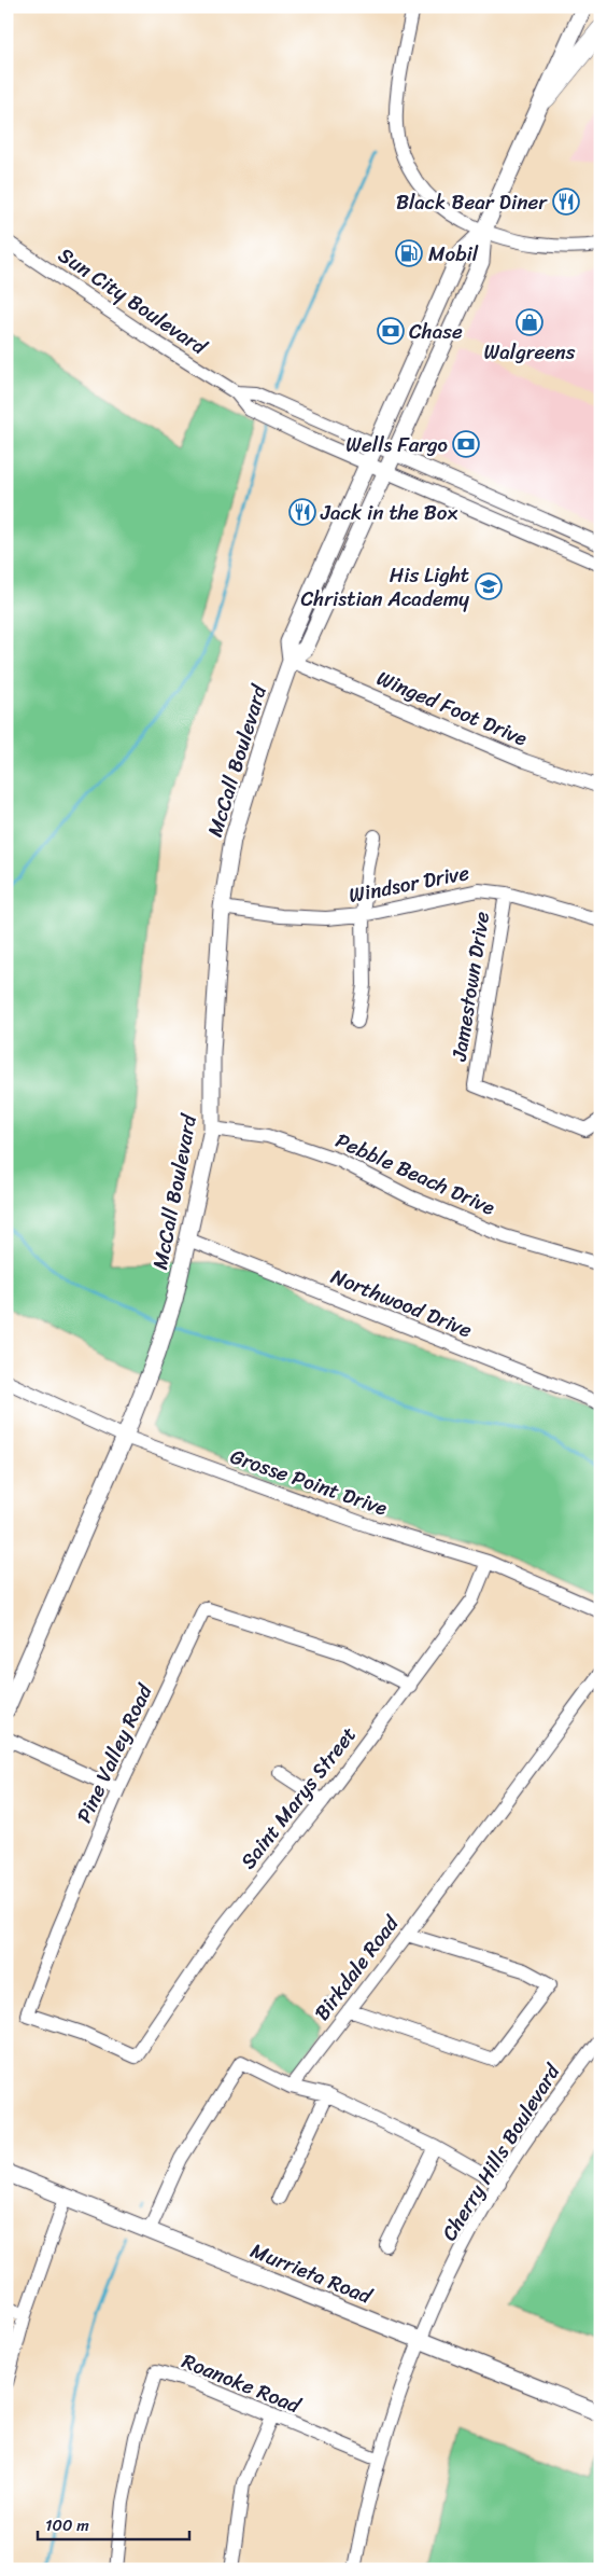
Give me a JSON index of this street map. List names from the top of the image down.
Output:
{
  "streets": {
    "main road": ["McCall Boulevard", "Murrieta Road"],
    "street": [
      "Sun City Boulevard",
      "Winged Foot Drive",
      "Windsor Drive",
      "Jamestown Drive",
      "Pebble Beach Drive",
      "Northwood Drive",
      "Grosse Point Drive",
      "Pine Valley Road",
      "Saint Marys Street",
      "Birkdale Road",
      "Cherry Hills Boulevard",
      "Roanoke Road"
    ]
  },
  "crossings": [
    ["Sun City Boulevard", "McCall Boulevard"],
    ["Winged Foot Drive", "McCall Boulevard"],
    ["McCall Boulevard", "Windsor Drive"],
    ["McCall Boulevard", "Pebble Beach Drive"],
    ["McCall Boulevard", "Northwood Drive"],
    ["McCall Boulevard", "Grosse Point Drive"],
    ["Windsor Drive", "Jamestown Drive"],
    ["Grosse Point Drive", "Saint Marys Street"],
    ["Pine Valley Road", "Saint Marys Street"],
    ["Cherry Hills Boulevard", "Murrieta Road"],
    ["Cherry Hills Boulevard", "Roanoke Road"]
  ],
  "places": {
    "restaurant": ["Black Bear Diner", "Jack in the Box"],
    "fuel station": ["Mobil"],
    "shop": ["Walgreens"],
    "bank": ["Chase", "Wells Fargo"],
    "school or university": ["His Light Christian Academy"]
  },
  "scale_bar": "100 m"
}
